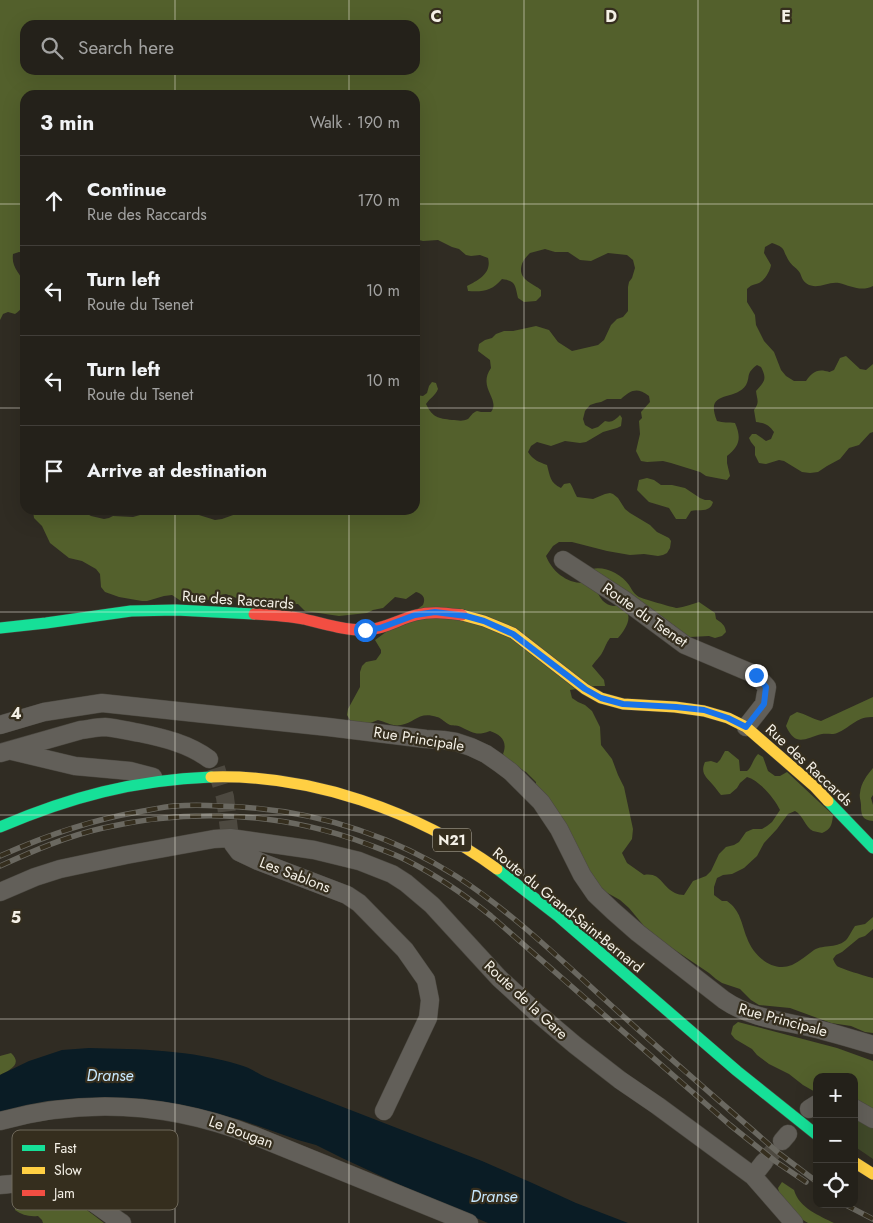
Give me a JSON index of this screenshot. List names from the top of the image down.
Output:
{
  "streets": {
    "main road": ["Rue des Raccards", "N21", "Route du Grand-Saint-Bernard"],
    "street": [
      "Route du Tsenet",
      "Rue Principale",
      "Les Sablons",
      "Route de la Gare",
      "Le Bougan"
    ]
  },
  "crossings": [
    ["Rue des Raccards", "Route du Tsenet"],
    ["Les Sablons", "Route de la Gare"]
  ],
  "water": ["Dranse"],
  "legend": ["Fast", "Slow", "Jam"],
  "page": {
    "search": "Search here",
    "heading": ["3 min", "Walk · 190 m"],
    "list": [
      ["Continue", "Rue des Raccards", "170 m"],
      ["Turn left", "Route du Tsenet", "10 m"],
      ["Turn left", "Route du Tsenet", "10 m"],
      "Arrive at destination"
    ],
    "map_buttons": ["+", "−"]
  },
  "grid": {
    "columns": ["C", "D", "E"],
    "rows": ["4", "5"]
  }
}
